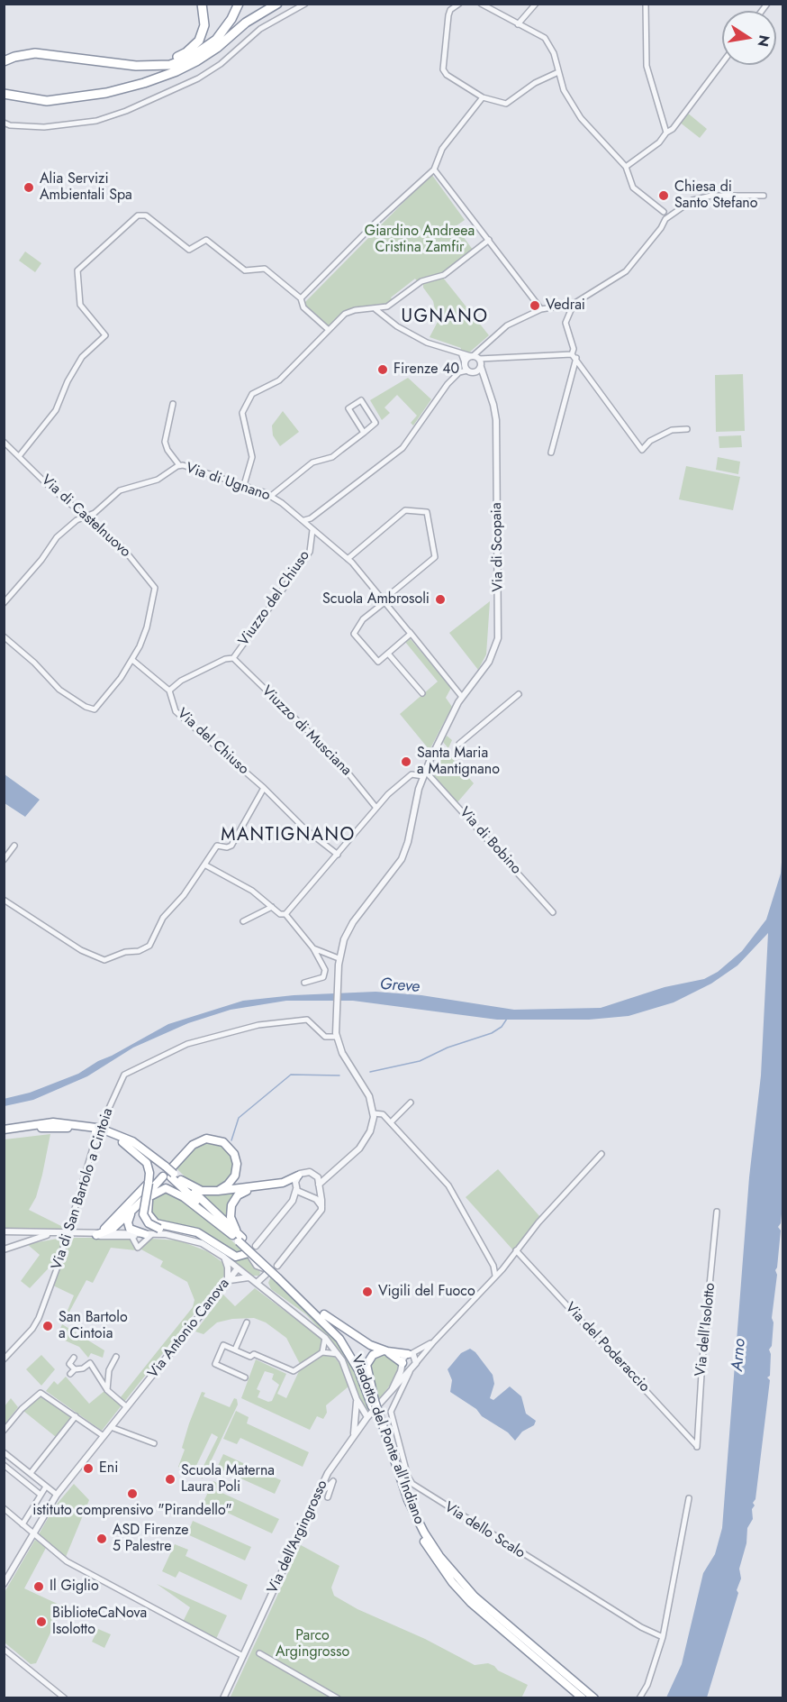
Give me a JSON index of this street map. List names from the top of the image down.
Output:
{
  "streets": {
    "highway": ["Viadotto del Ponte all'Indiano"],
    "street": [
      "Via di Ugnano",
      "Via di Castelnuovo",
      "Via di Scopaia",
      "Viuzzo del Chiuso",
      "Viuzzo di Musciana",
      "Via del Chiuso",
      "Via di Bobino",
      "Via di San Bartolo a Cintoia",
      "Via Antonio Canova",
      "Via dell'Isolotto",
      "Via del Poderaccio",
      "Via dello Scalo",
      "Via dell'Argingrosso"
    ]
  },
  "crossings": [
    ["Via di Ugnano", "Via di Castelnuovo"],
    ["Via di Ugnano", "Via di Scopaia"],
    ["Via di Ugnano", "Viuzzo del Chiuso"],
    ["Via di Castelnuovo", "Via del Chiuso"],
    ["Via di Scopaia", "Via di Bobino"],
    ["Via di Scopaia", "Via di San Bartolo a Cintoia"],
    ["Viuzzo del Chiuso", "Viuzzo di Musciana"],
    ["Viuzzo del Chiuso", "Via del Chiuso"],
    ["Via di San Bartolo a Cintoia", "Viadotto del Ponte all'Indiano"],
    ["Via Antonio Canova", "Viadotto del Ponte all'Indiano"],
    ["Via Antonio Canova", "Via dell'Argingrosso"],
    ["Via dell'Isolotto", "Via del Poderaccio"],
    ["Via del Poderaccio", "Via dell'Argingrosso"],
    ["Viadotto del Ponte all'Indiano", "Via dell'Argingrosso"],
    ["Via dello Scalo", "Via dell'Argingrosso"]
  ],
  "districts": ["UGNANO", "MANTIGNANO"],
  "water": ["Greve", "Arno"],
  "parks": ["Giardino Andreea Cristina Zamfir", "Parco Argingrosso"],
  "places": [
    "Alia Servizi Ambientali Spa",
    "Chiesa di Santo Stefano",
    "Vedrai",
    "Firenze 40",
    "Scuola Ambrosoli",
    "Santa Maria a Mantignano",
    "Vigili del Fuoco",
    "San Bartolo a Cintoia",
    "Eni",
    "Scuola Materna Laura Poli",
    "istituto comprensivo \"Pirandello\"",
    "ASD Firenze 5 Palestre",
    "Il Giglio",
    "BiblioteCaNova Isolotto"
  ],
  "north": "right"
}
